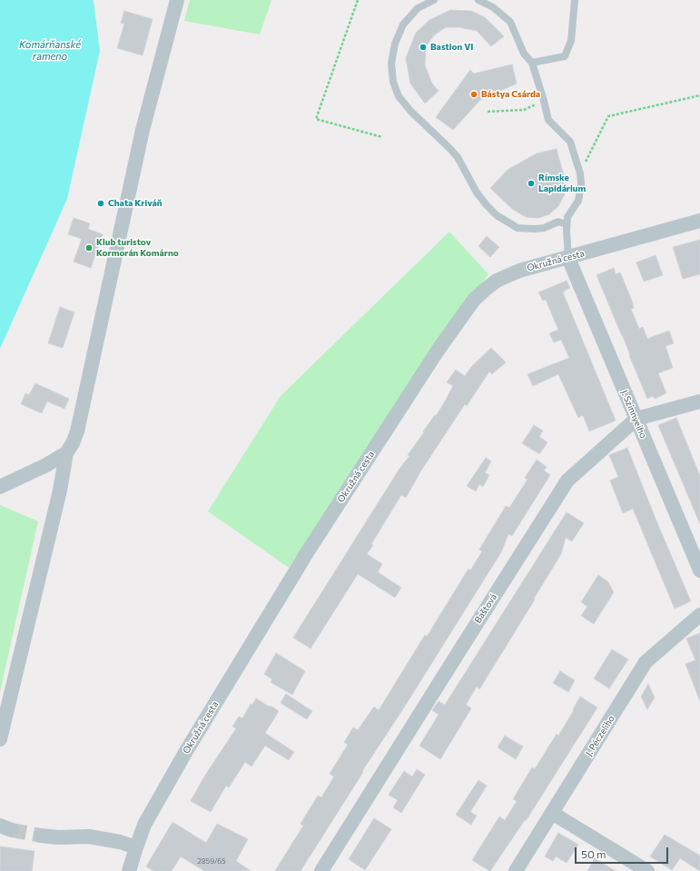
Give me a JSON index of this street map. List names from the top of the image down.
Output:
{
  "streets": {
    "street": [
      "Okružná cesta",
      "J. Szinnyeiho",
      "Baštová",
      "J. Péczeliho"
    ]
  },
  "crossings": [
    ["Okružná cesta", "J. Szinnyeiho"],
    ["J. Szinnyeiho", "Baštová"]
  ],
  "water": ["Komárňanské rameno"],
  "places": [
    "Bastion VI",
    "Bástya Csárda",
    "Rímske Lapidárium",
    "Chata Kriváň",
    "Klub turistov Kormorán Komárno"
  ],
  "house_numbers": ["2859/65"],
  "scale_bar": "50 m"
}
